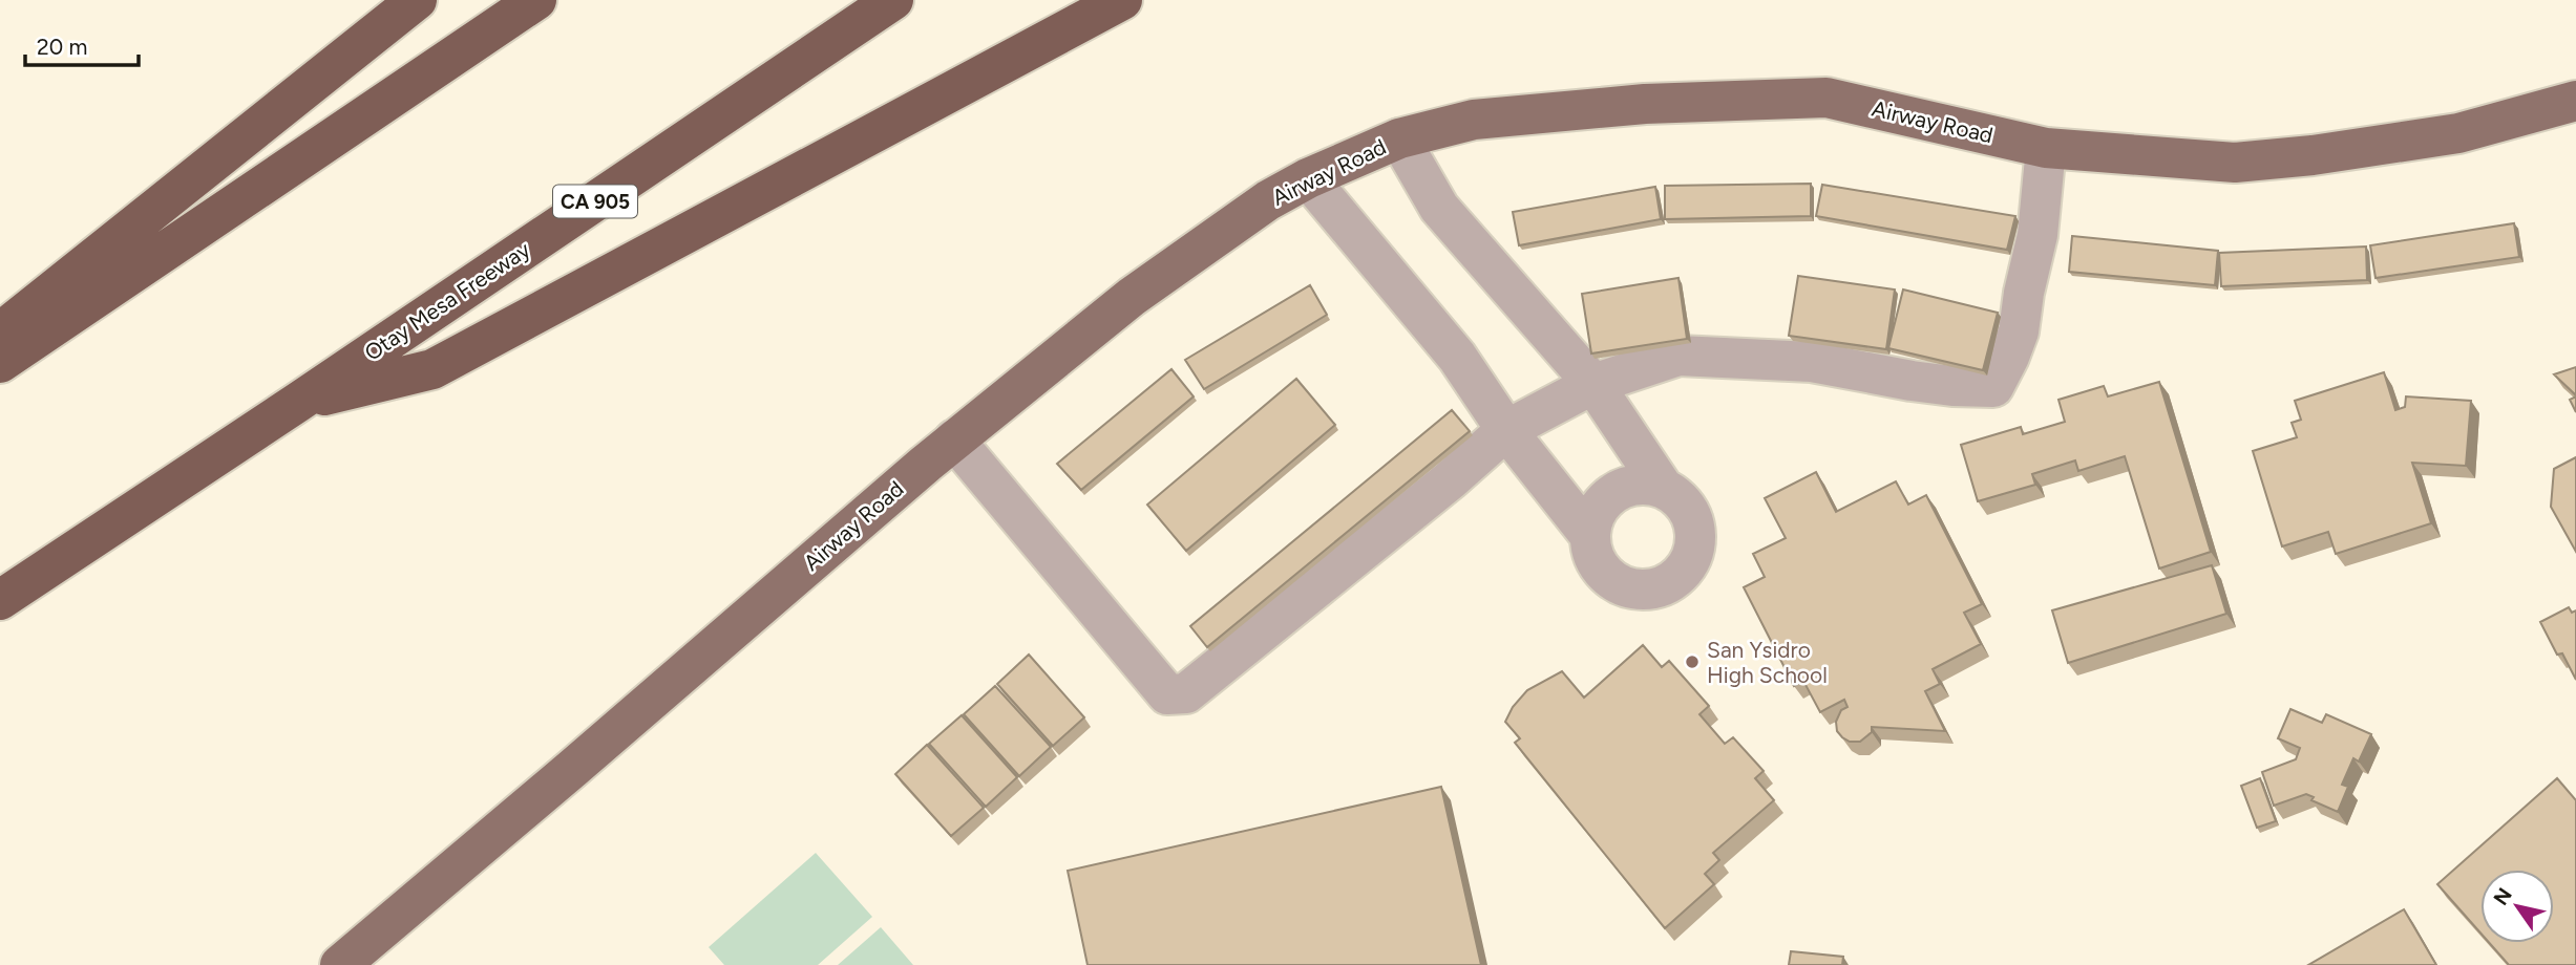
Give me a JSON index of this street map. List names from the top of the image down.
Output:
{
  "streets": {
    "highway": ["CA 905", "Otay Mesa Freeway"],
    "main road": ["Airway Road"]
  },
  "places": ["San Ysidro High School"],
  "scale_bar": "20 m",
  "north": "top left"
}
